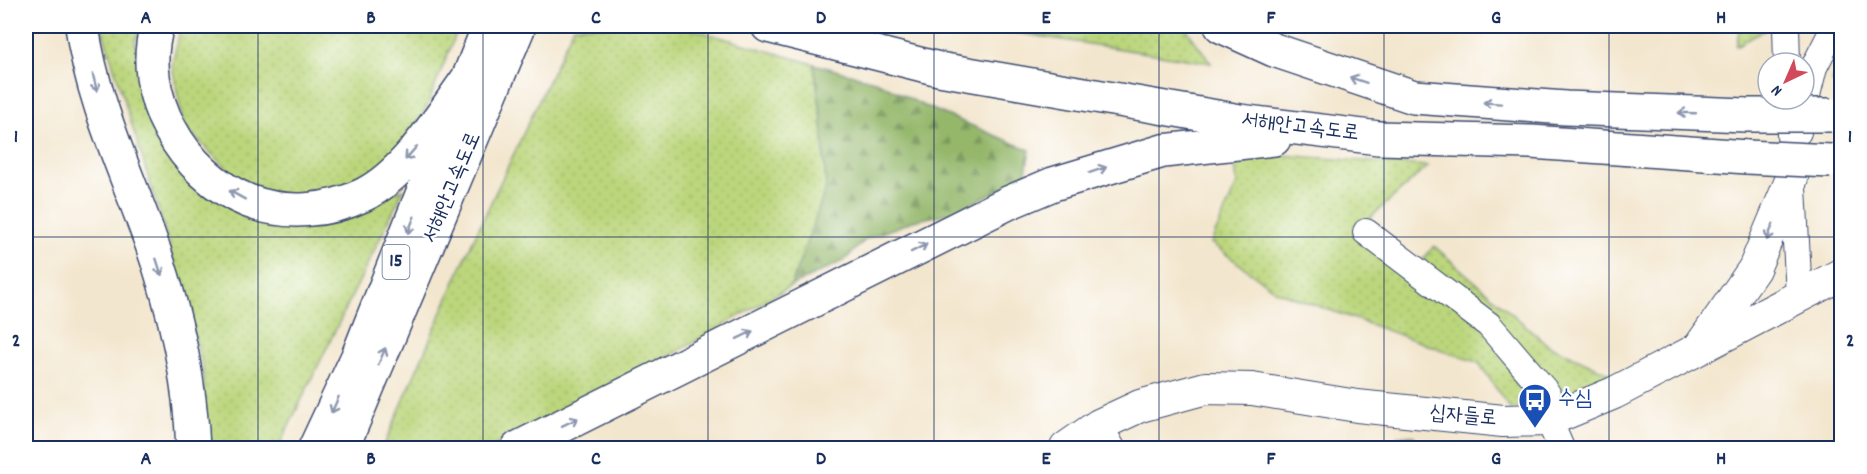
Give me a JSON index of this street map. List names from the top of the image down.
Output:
{
  "streets": {
    "highway": ["서해안고속도로", "15"],
    "main road": ["십자들로"]
  },
  "places": {
    "bus stop": ["수심"]
  },
  "north": "bottom left",
  "grid": {
    "columns": [
      "A",
      "B",
      "C",
      "D",
      "E",
      "F",
      "G",
      "H"
    ],
    "rows": ["1", "2"]
  }
}
